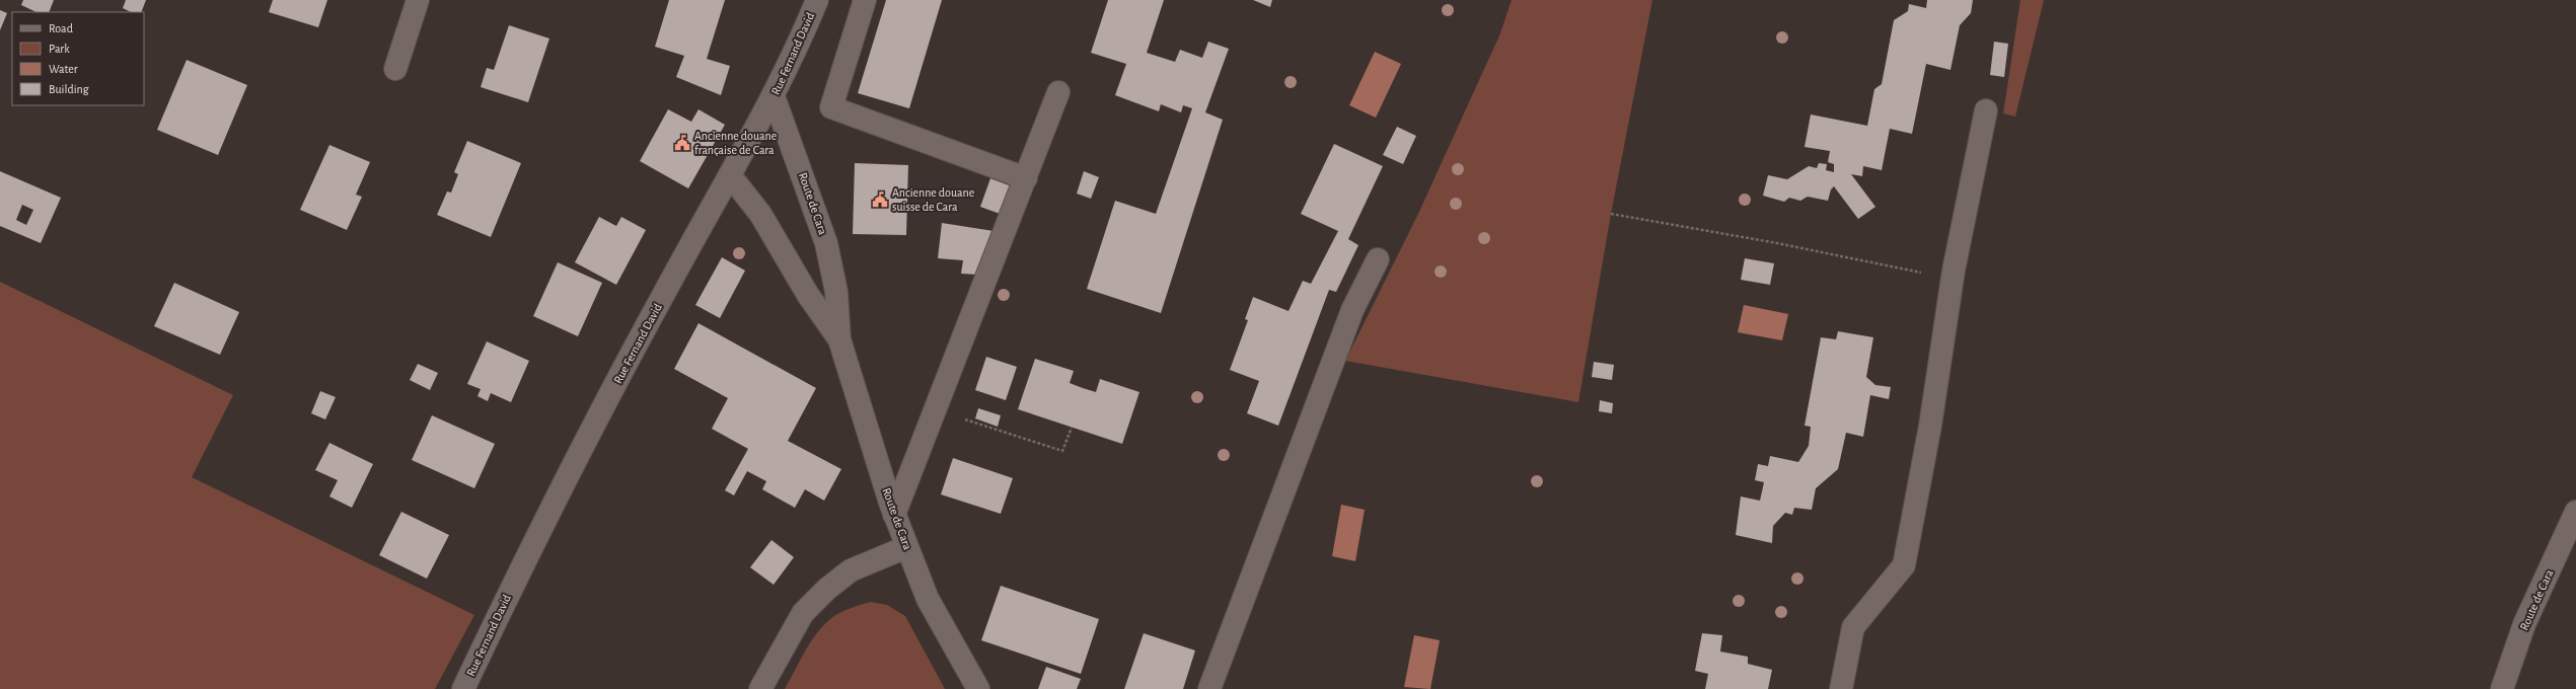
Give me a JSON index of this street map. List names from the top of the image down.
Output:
{
  "streets": {
    "street": ["Rue Fernand David", "Route de Cara"]
  },
  "crossings": [
    ["Rue Fernand David", "Route de Cara"]
  ],
  "places": {
    "public building": ["Ancienne douane française de Cara", "Ancienne douane suisse de Cara"]
  },
  "legend": [
    "Road",
    "Park",
    "Water",
    "Building"
  ]
}
